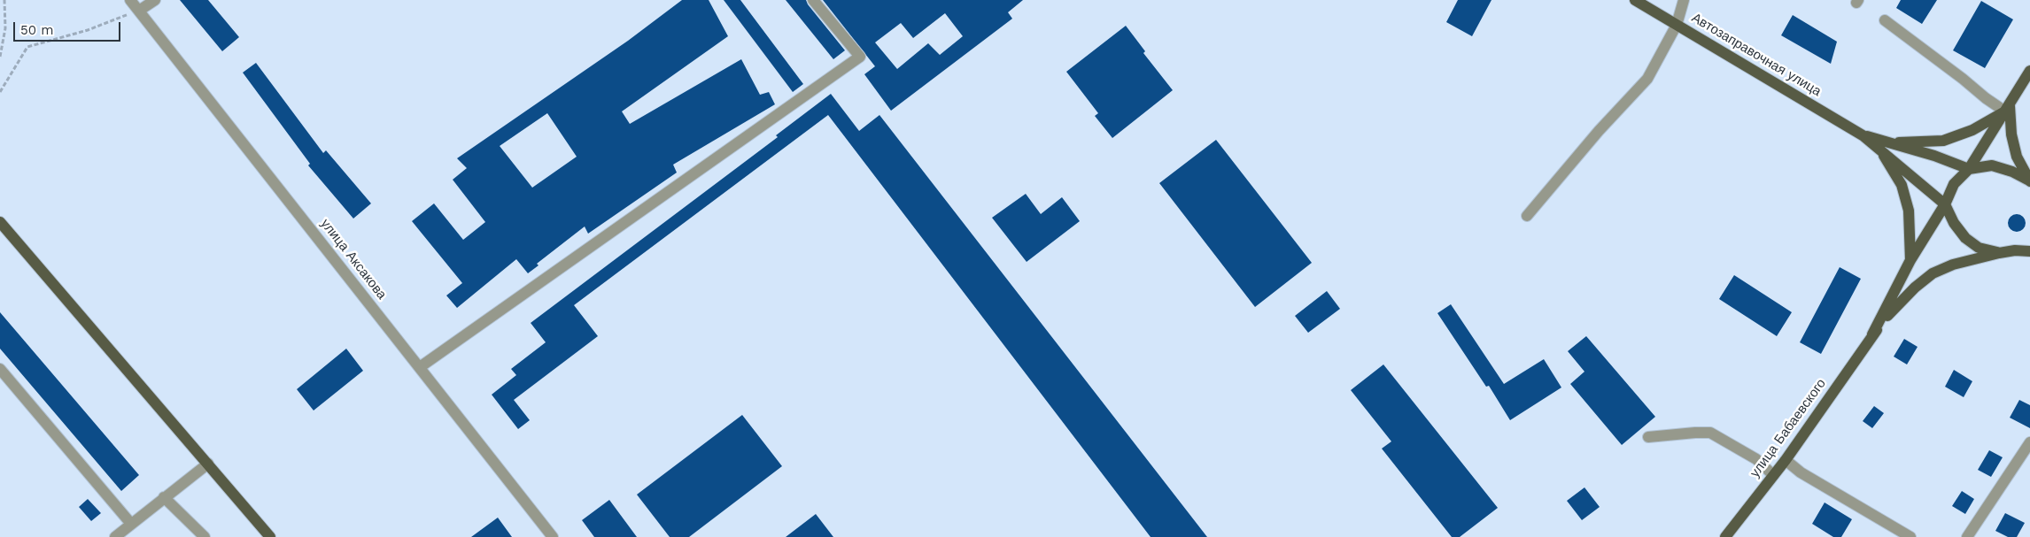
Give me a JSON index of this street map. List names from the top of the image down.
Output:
{
  "streets": {
    "main road": ["Автозаправочная улица", "улица Бабаевского"],
    "street": ["улица Аксакова"]
  },
  "scale_bar": "50 m"
}
